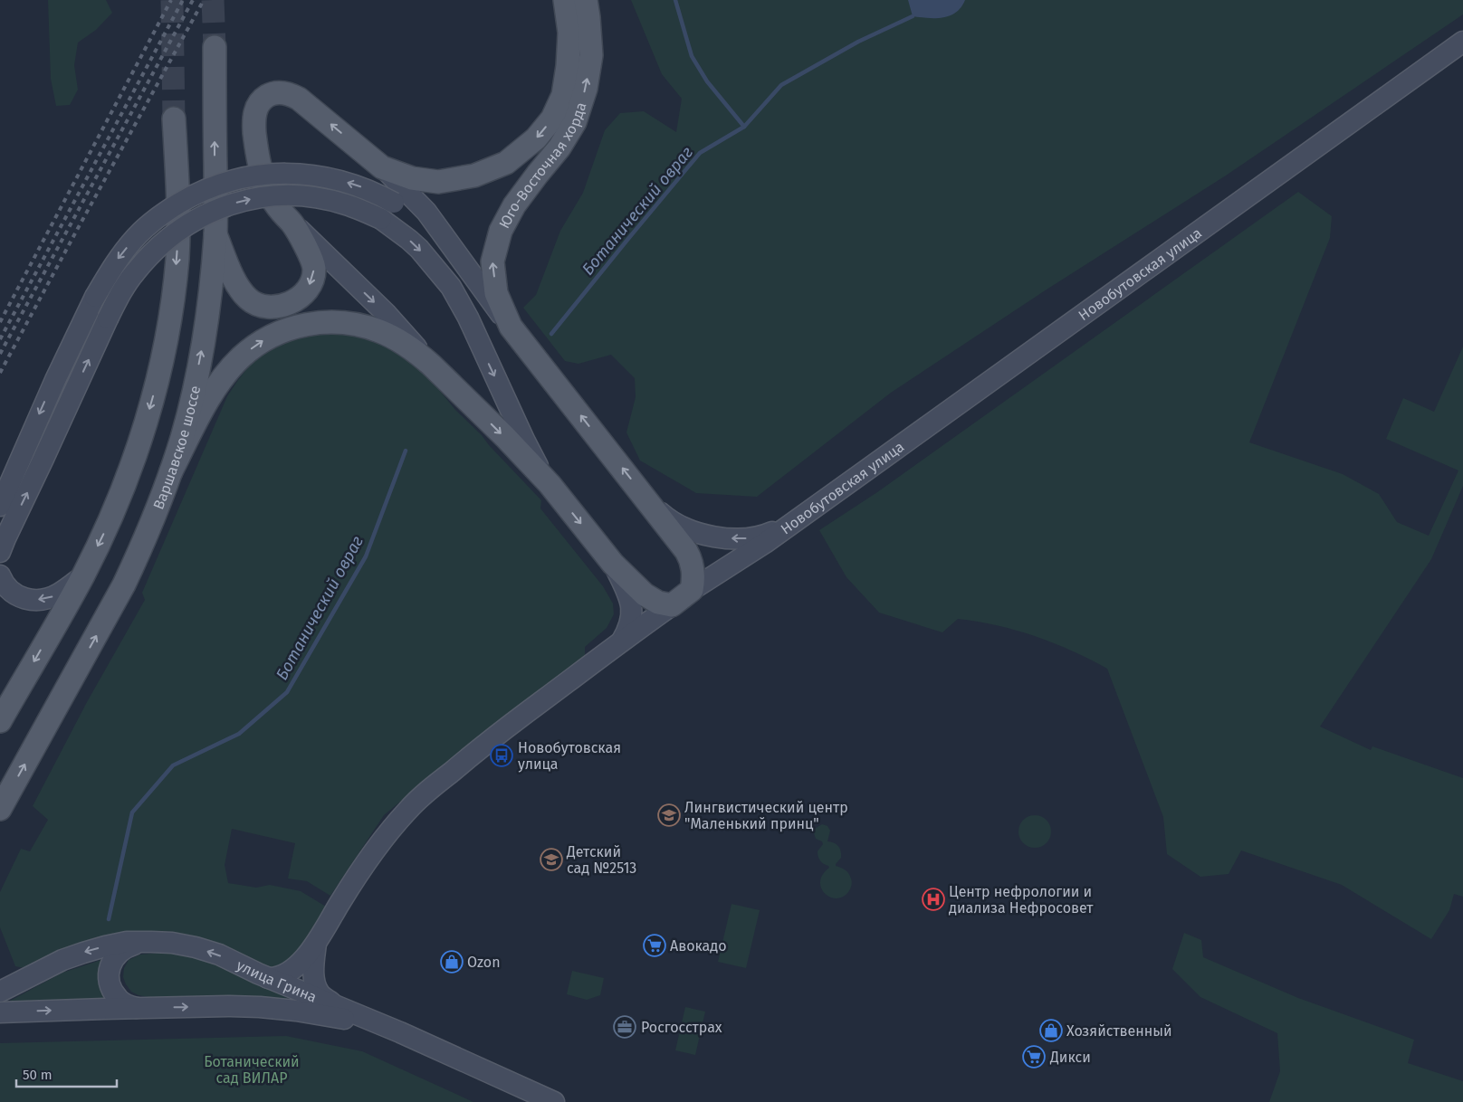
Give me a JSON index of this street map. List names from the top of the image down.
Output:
{
  "streets": {
    "main road": ["Юго-Восточная хорда", "Новобутовская улица", "Варшавское шоссе"],
    "street": ["улица Грина"]
  },
  "crossings": [
    ["Юго-Восточная хорда", "Новобутовская улица"],
    ["Юго-Восточная хорда", "Варшавское шоссе"],
    ["Новобутовская улица", "улица Грина"]
  ],
  "water": ["Ботанический овраг"],
  "parks": ["Ботанический сад ВИЛАР"],
  "places": {
    "bus stop": ["Новобутовская улица"],
    "school or university": ["Лингвистический центр \"Маленький принц\"", "Детский сад №2513"],
    "hospital": ["Центр нефрологии и диализа Нефросовет"],
    "supermarket": ["Авокадо", "Дикси"],
    "shop": ["Ozon", "Хозяйственный"],
    "office": ["Росгосстрах"]
  },
  "scale_bar": "50 m"
}
